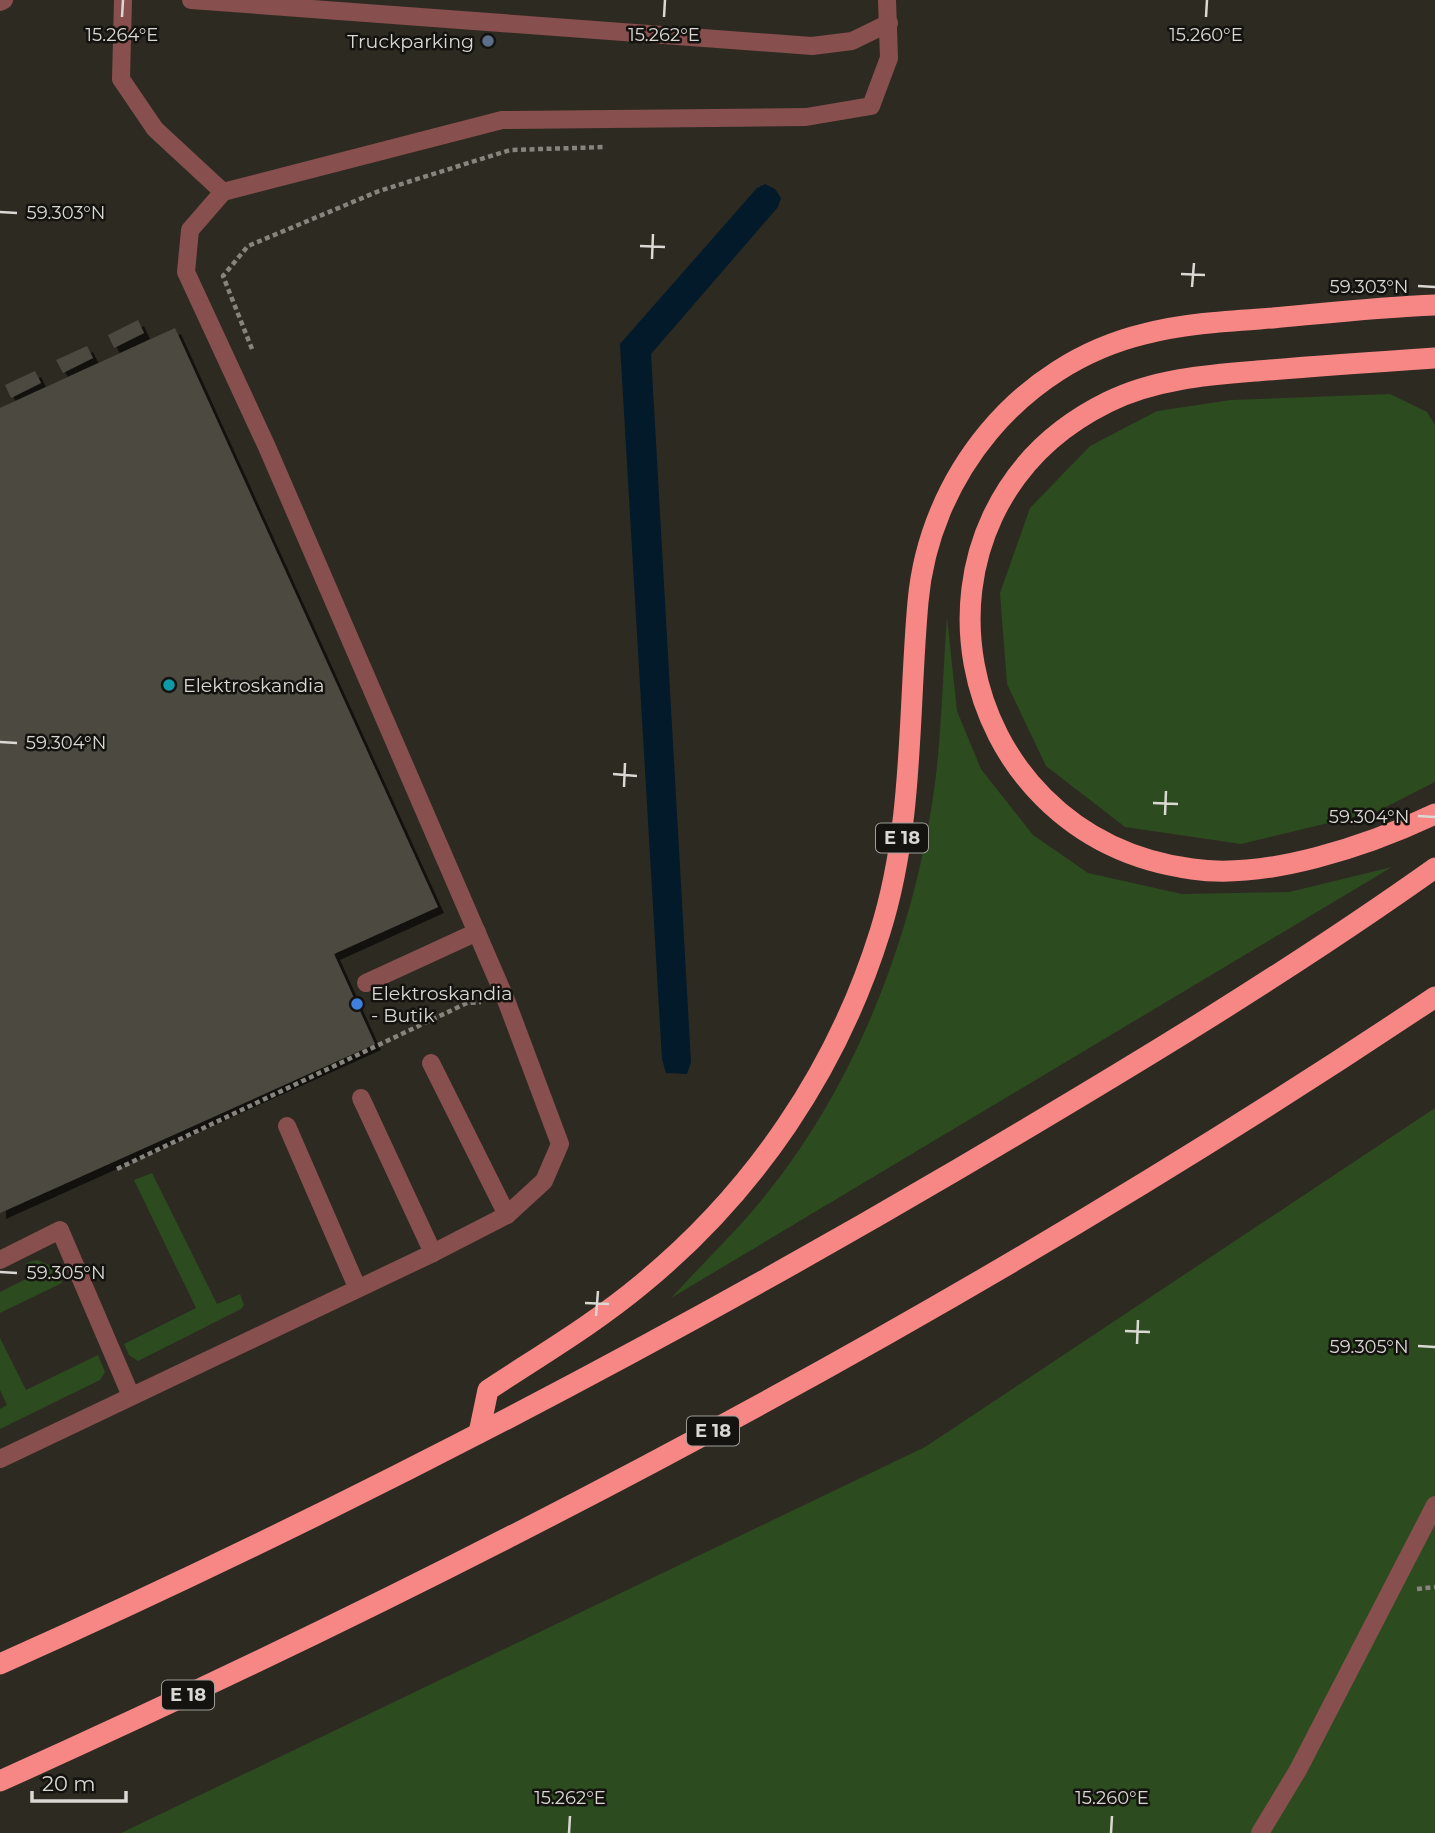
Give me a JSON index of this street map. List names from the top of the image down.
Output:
{
  "streets": {
    "highway": ["E 18"]
  },
  "places": ["Truckparking", "Elektroskandia", "Elektroskandia - Butik"],
  "scale_bar": "20 m",
  "coordinates": [
    "15.264°E",
    "15.262°E",
    "15.260°E",
    "59.303°N",
    "59.304°N",
    "59.305°N"
  ]
}
